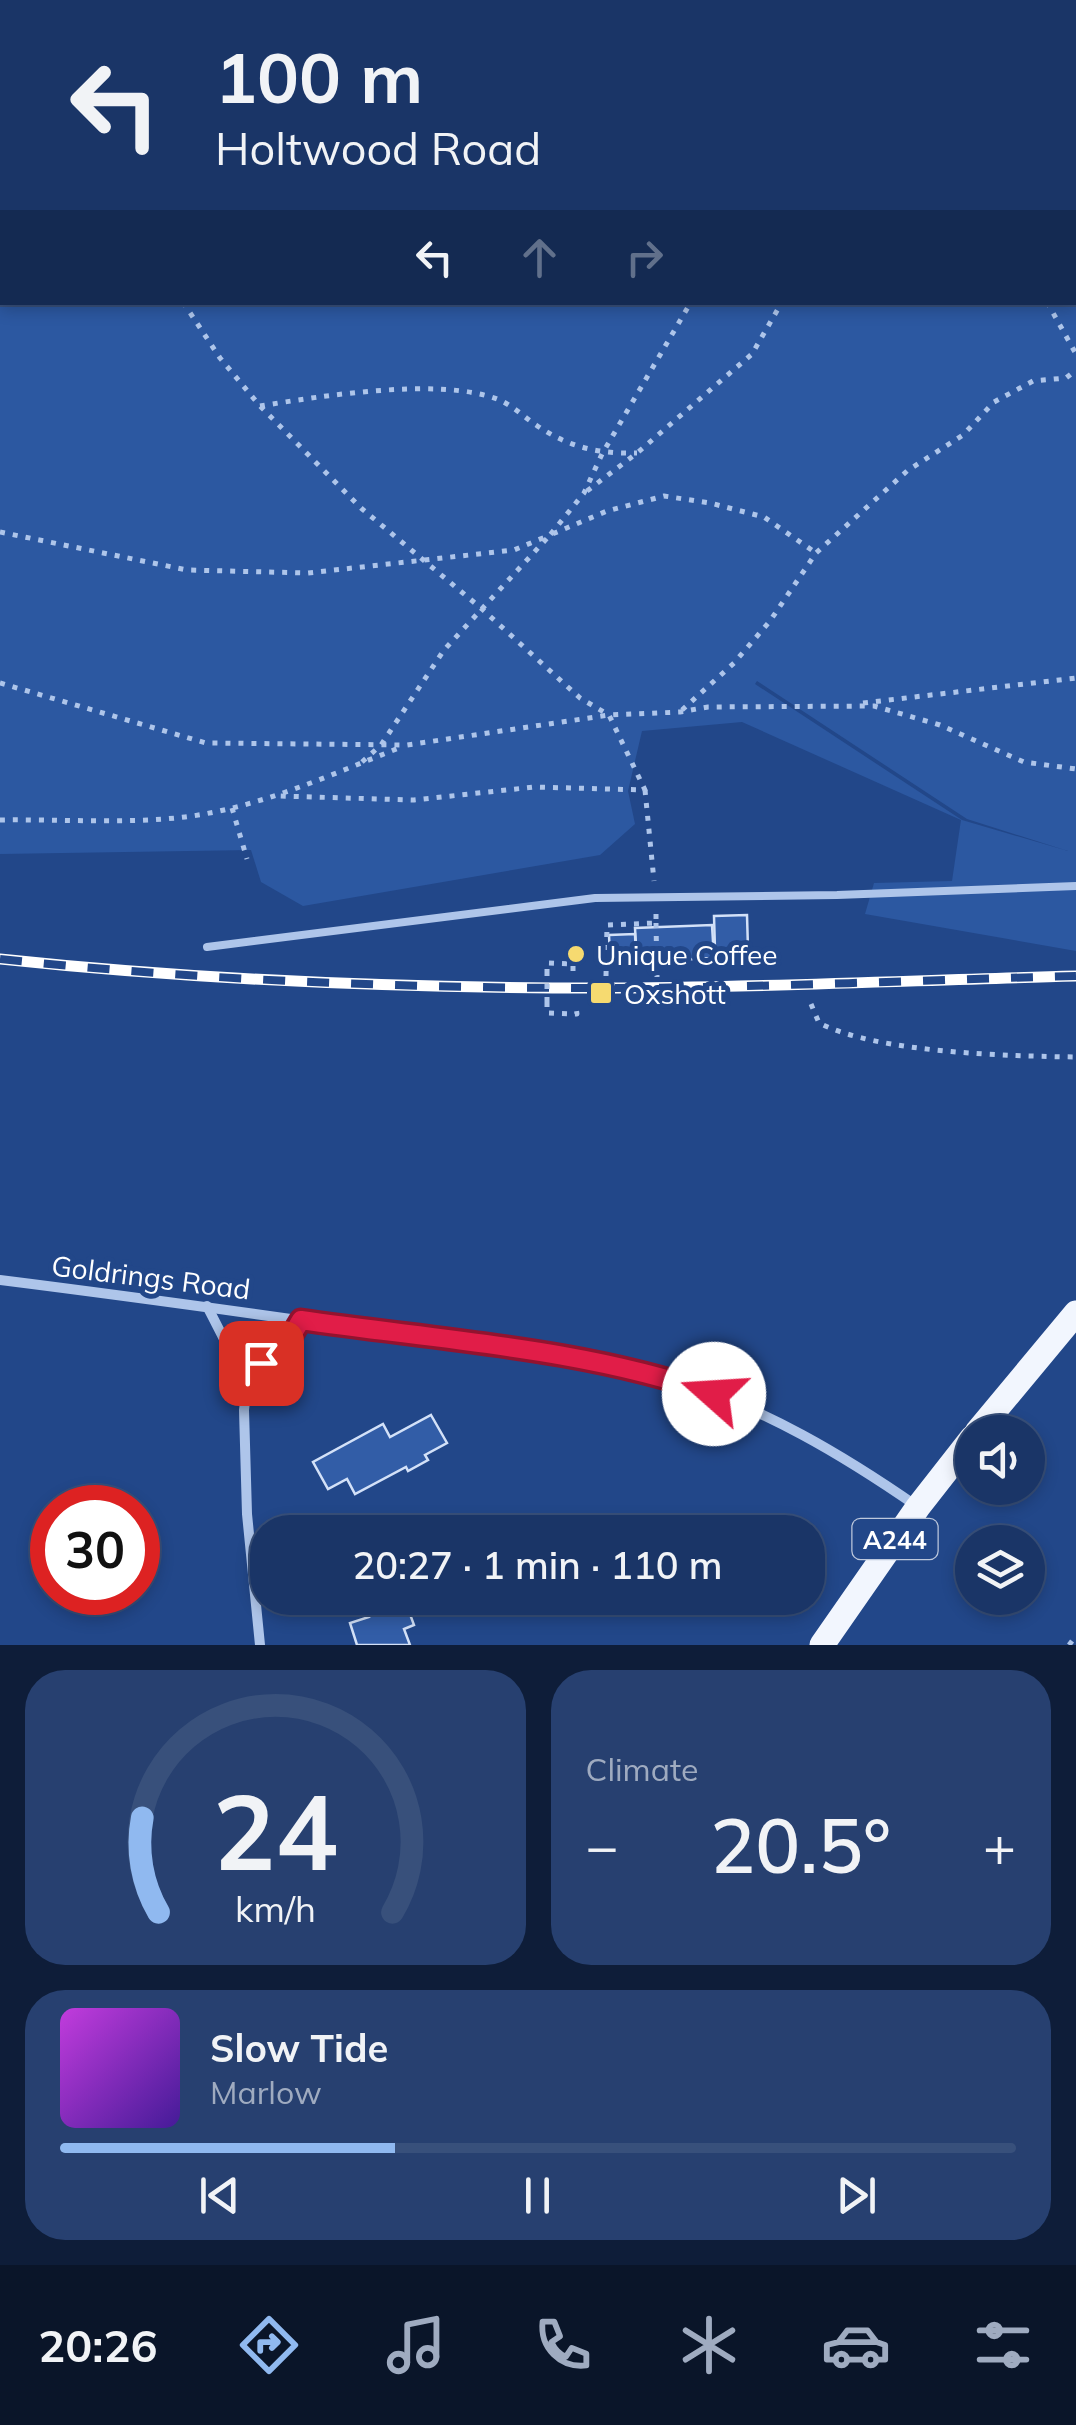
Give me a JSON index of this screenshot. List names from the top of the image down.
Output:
{
  "streets": {
    "main road": ["A244"],
    "street": ["Goldrings Road"]
  },
  "crossings": [
    ["Goldrings Road", "A244"]
  ],
  "places": {
    "other": ["Unique Coffee"],
    "transit": ["Oxshott"]
  },
  "page": {
    "turn": ["100 m", "Holtwood Road"],
    "limit": "30",
    "trip": "20:27 · 1 min · 110 m",
    "tile": "Climate",
    "heat": ["−", "20.5°", "+"],
    "song": ["Slow Tide", "Marlow"],
    "tabs": "20:26",
    "gauge": ["24", "km/h"]
  }
}
